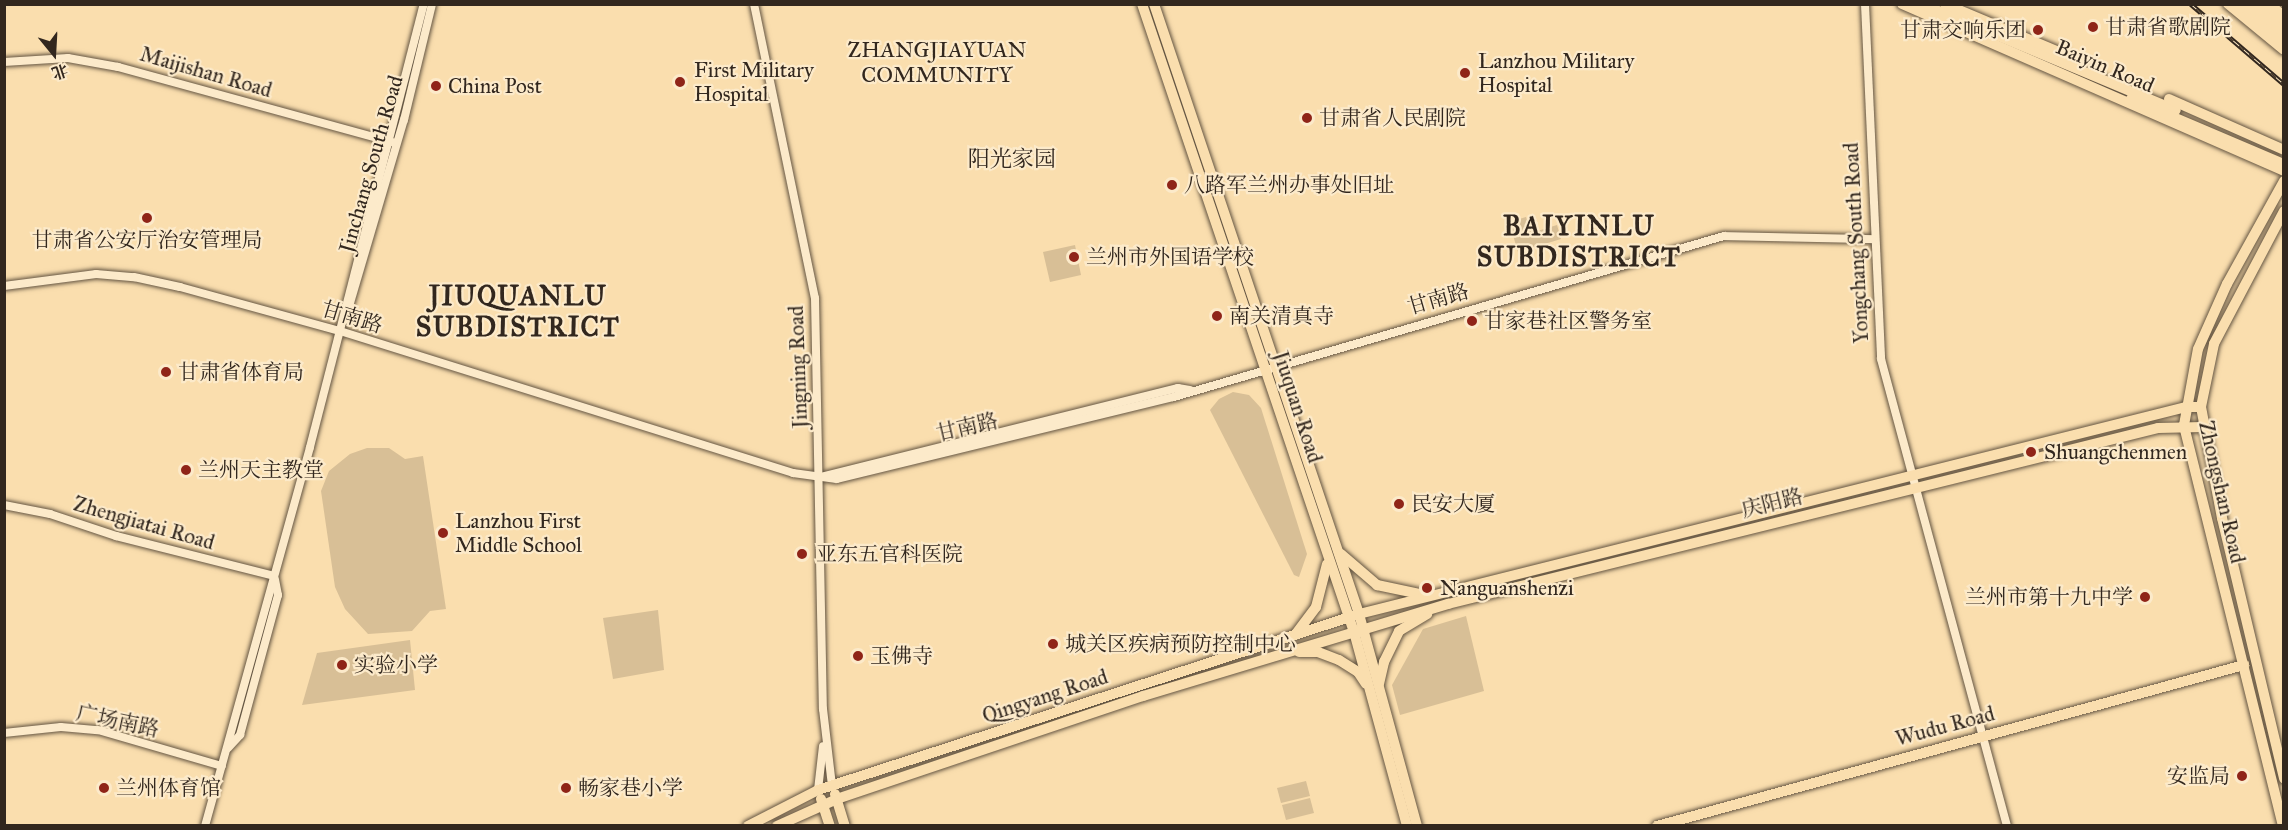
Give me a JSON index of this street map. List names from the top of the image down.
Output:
{
  "streets": {
    "main road": [
      "Baiyin Road",
      "Jiuquan Road",
      "Zhongshan Road",
      "庆阳路",
      "Qingyang Road",
      "Wudu Road"
    ],
    "street": [
      "Maijishan Road",
      "Jinchang South Road",
      "Yongchang South Road",
      "甘南路",
      "Jingning Road",
      "Zhengjiatai Road",
      "广场南路"
    ]
  },
  "crossings": [
    ["Maijishan Road", "Jinchang South Road"],
    ["Jinchang South Road", "甘南路"],
    ["Jinchang South Road", "Zhengjiatai Road"],
    ["Jinchang South Road", "广场南路"],
    ["Yongchang South Road", "甘南路"],
    ["Yongchang South Road", "庆阳路"],
    ["Yongchang South Road", "Wudu Road"],
    ["甘南路", "Jingning Road"],
    ["甘南路", "Jiuquan Road"],
    ["Jiuquan Road", "庆阳路"],
    ["Jiuquan Road", "Qingyang Road"],
    ["Zhongshan Road", "庆阳路"],
    ["Zhongshan Road", "Wudu Road"],
    ["庆阳路", "Qingyang Road"]
  ],
  "districts": [
    "ZHANGJIAYUAN COMMUNITY",
    "阳光家园",
    "BAIYINLU SUBDISTRICT",
    "JIUQUANLU SUBDISTRICT"
  ],
  "places": [
    "甘肃省歌剧院",
    "甘肃交响乐团",
    "Lanzhou Military Hospital",
    "First Military Hospital",
    "China Post",
    "甘肃省人民剧院",
    "八路军兰州办事处旧址",
    "甘肃省公安厅治安管理局",
    "兰州市外国语学校",
    "南关清真寺",
    "甘家巷社区警务室",
    "甘肃省体育局",
    "Shuangchenmen",
    "兰州天主教堂",
    "民安大厦",
    "Lanzhou First Middle School",
    "亚东五官科医院",
    "Nanguanshenzi",
    "兰州市第十九中学",
    "城关区疾病预防控制中心",
    "玉佛寺",
    "实验小学",
    "安监局",
    "兰州体育馆",
    "畅家巷小学"
  ],
  "north": "bottom"
}
